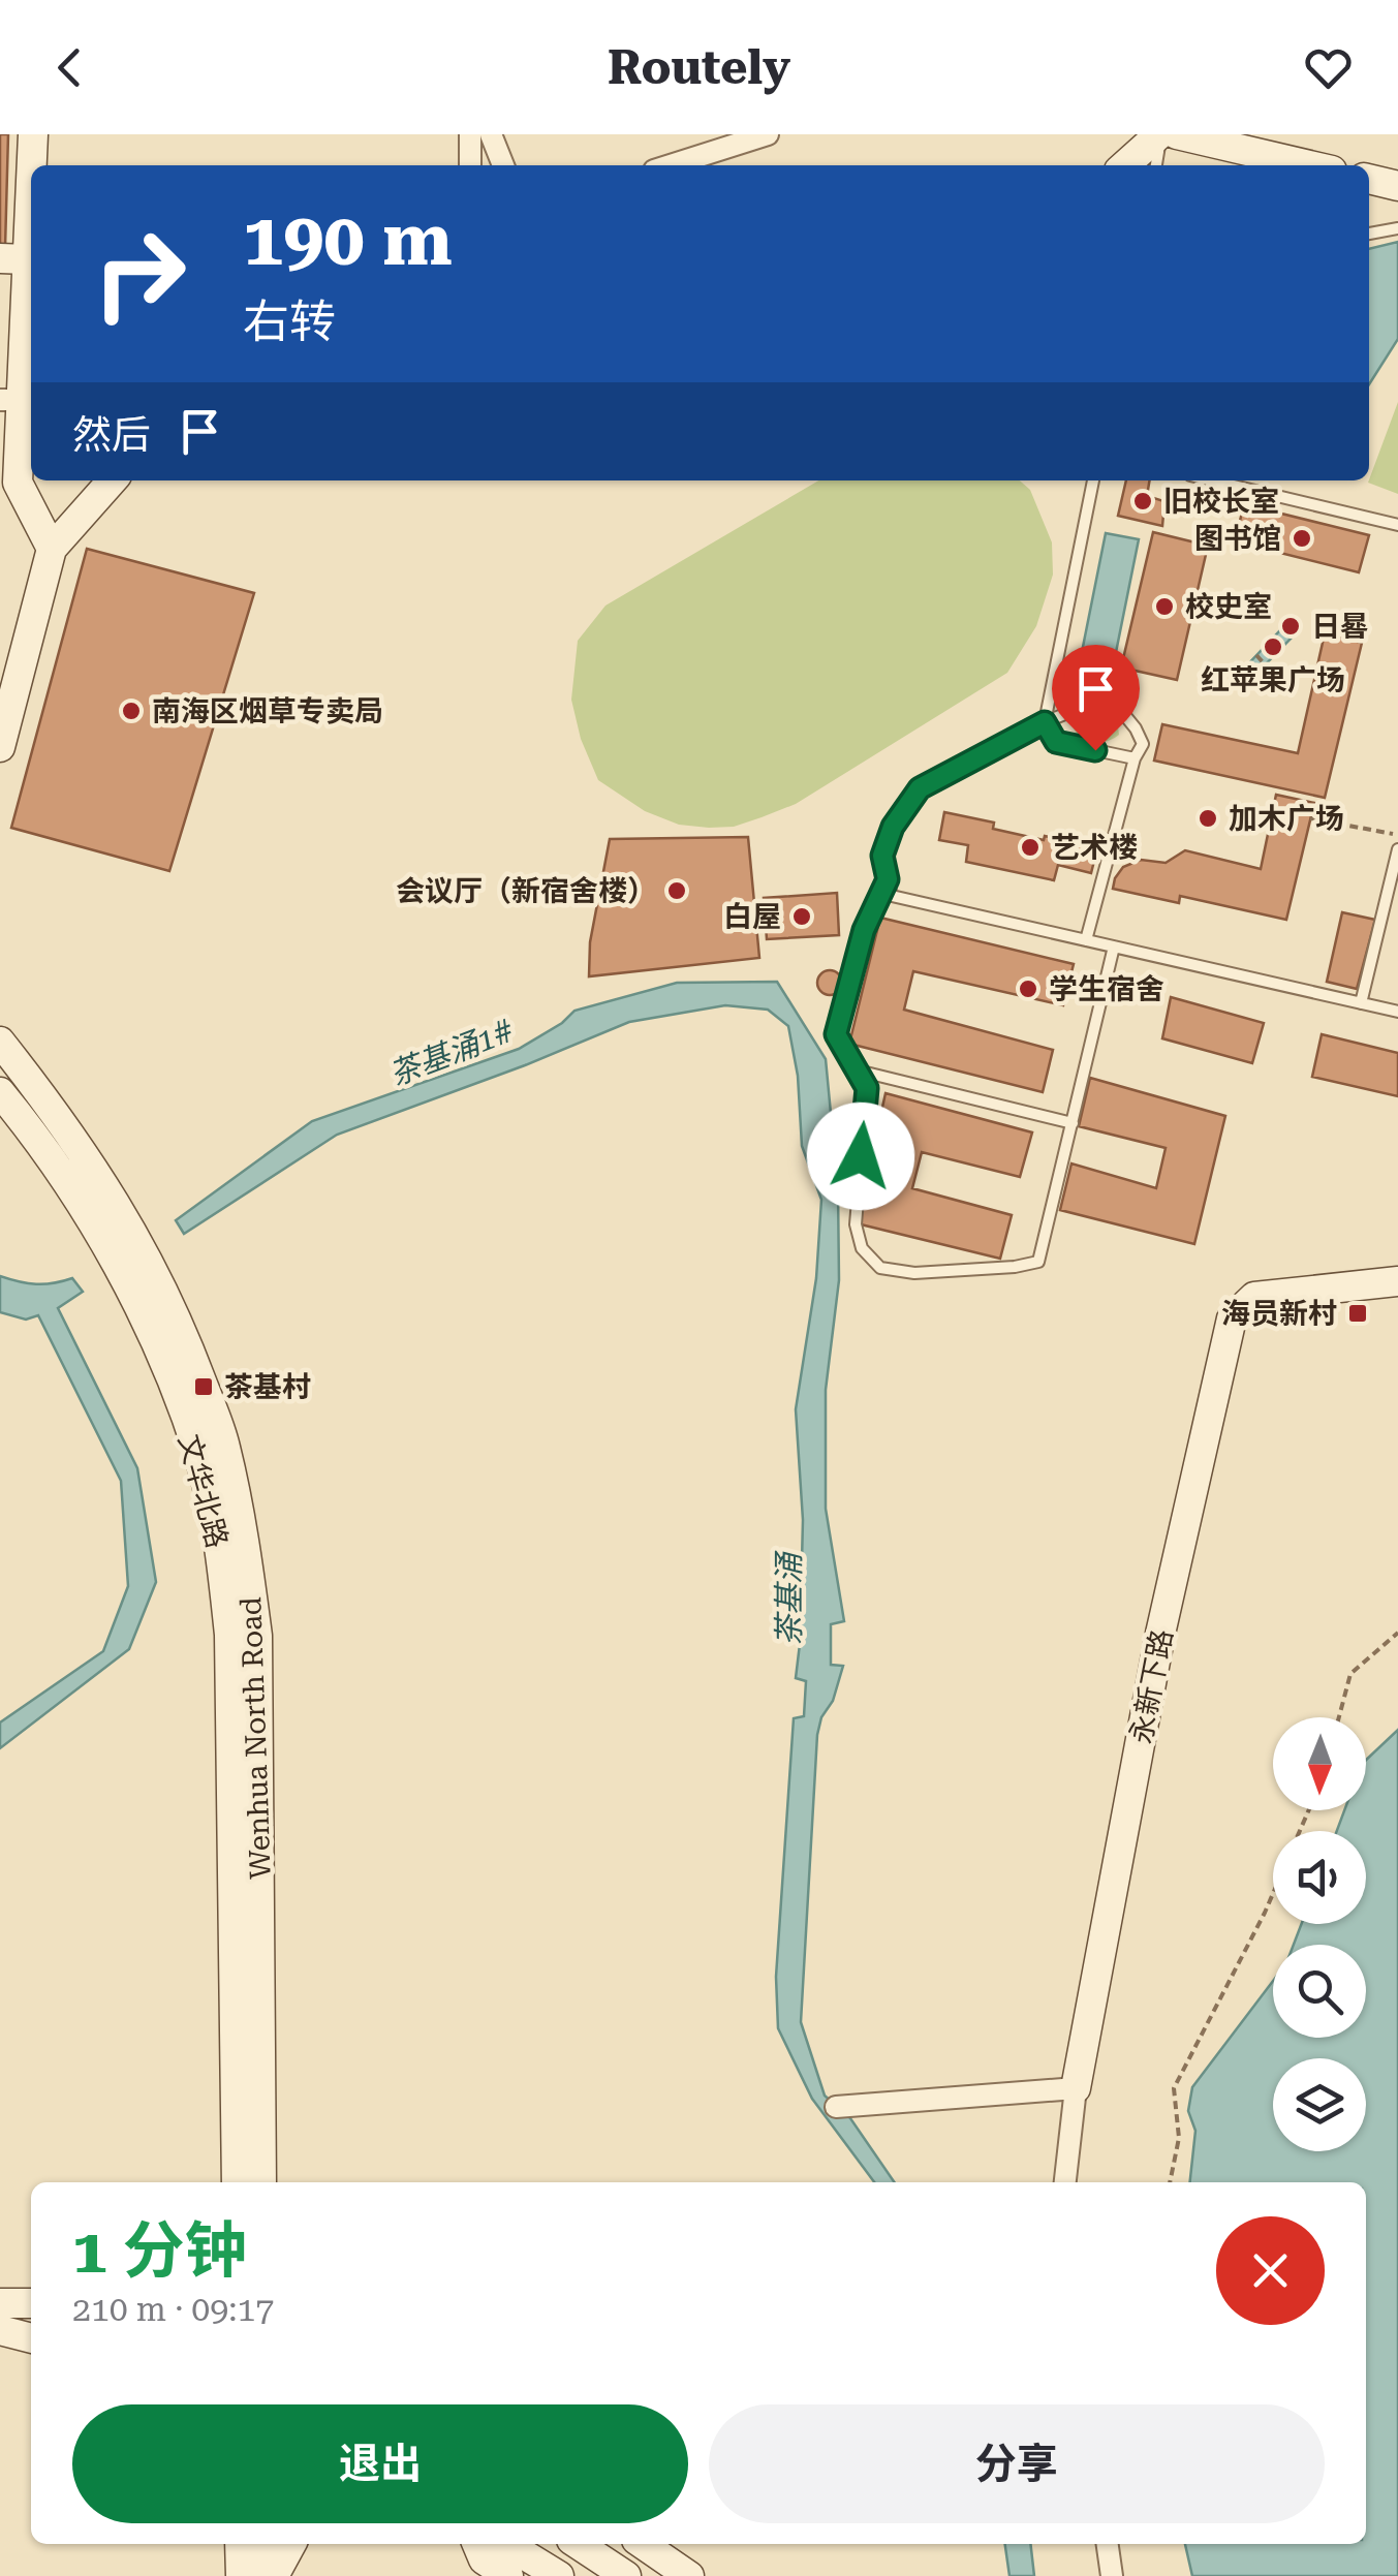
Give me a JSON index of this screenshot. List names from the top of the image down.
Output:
{
  "streets": {
    "main road": ["文华北路", "永新下路", "Wenhua North Road"]
  },
  "water": ["茶基涌1#", "茶基涌"],
  "places": {
    "other": [
      "旧校长室",
      "图书馆",
      "校史室",
      "日晷",
      "红苹果广场",
      "南海区烟草专卖局",
      "加木广场",
      "艺术楼",
      "会议厅（新宿舍楼）",
      "白屋",
      "学生宿舍"
    ],
    "transit": ["海员新村", "茶基村"]
  },
  "north": "bottom",
  "page": {
    "header": "Routely",
    "turn": ["190 m", "右转"],
    "then": "然后",
    "heading": ["1 分钟", "210 m · 09:17"],
    "buttons": ["退出", "分享"]
  }
}
